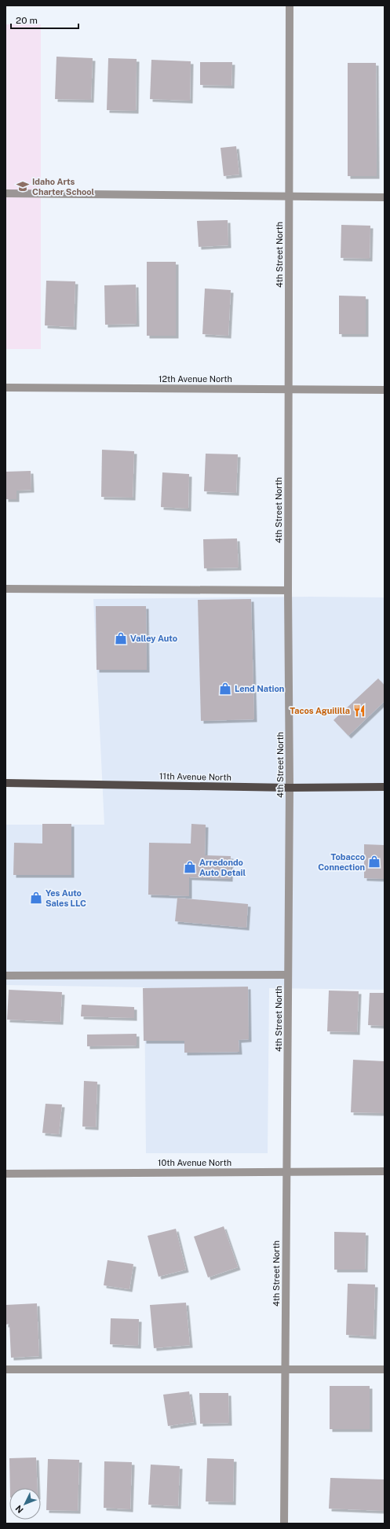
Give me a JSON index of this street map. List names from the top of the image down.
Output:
{
  "streets": {
    "main road": ["11th Avenue North"],
    "street": ["4th Street North", "12th Avenue North", "10th Avenue North"]
  },
  "crossings": [
    ["4th Street North", "12th Avenue North"],
    ["4th Street North", "11th Avenue North"],
    ["4th Street North", "10th Avenue North"]
  ],
  "places": {
    "school or university": ["Idaho Arts Charter School"],
    "shop": [
      "Valley Auto",
      "Lend Nation",
      "Tobacco Connection",
      "Arredondo Auto Detail",
      "Yes Auto Sales LLC"
    ],
    "restaurant": ["Tacos Aguililla"]
  },
  "scale_bar": "20 m",
  "north": "bottom left"
}
